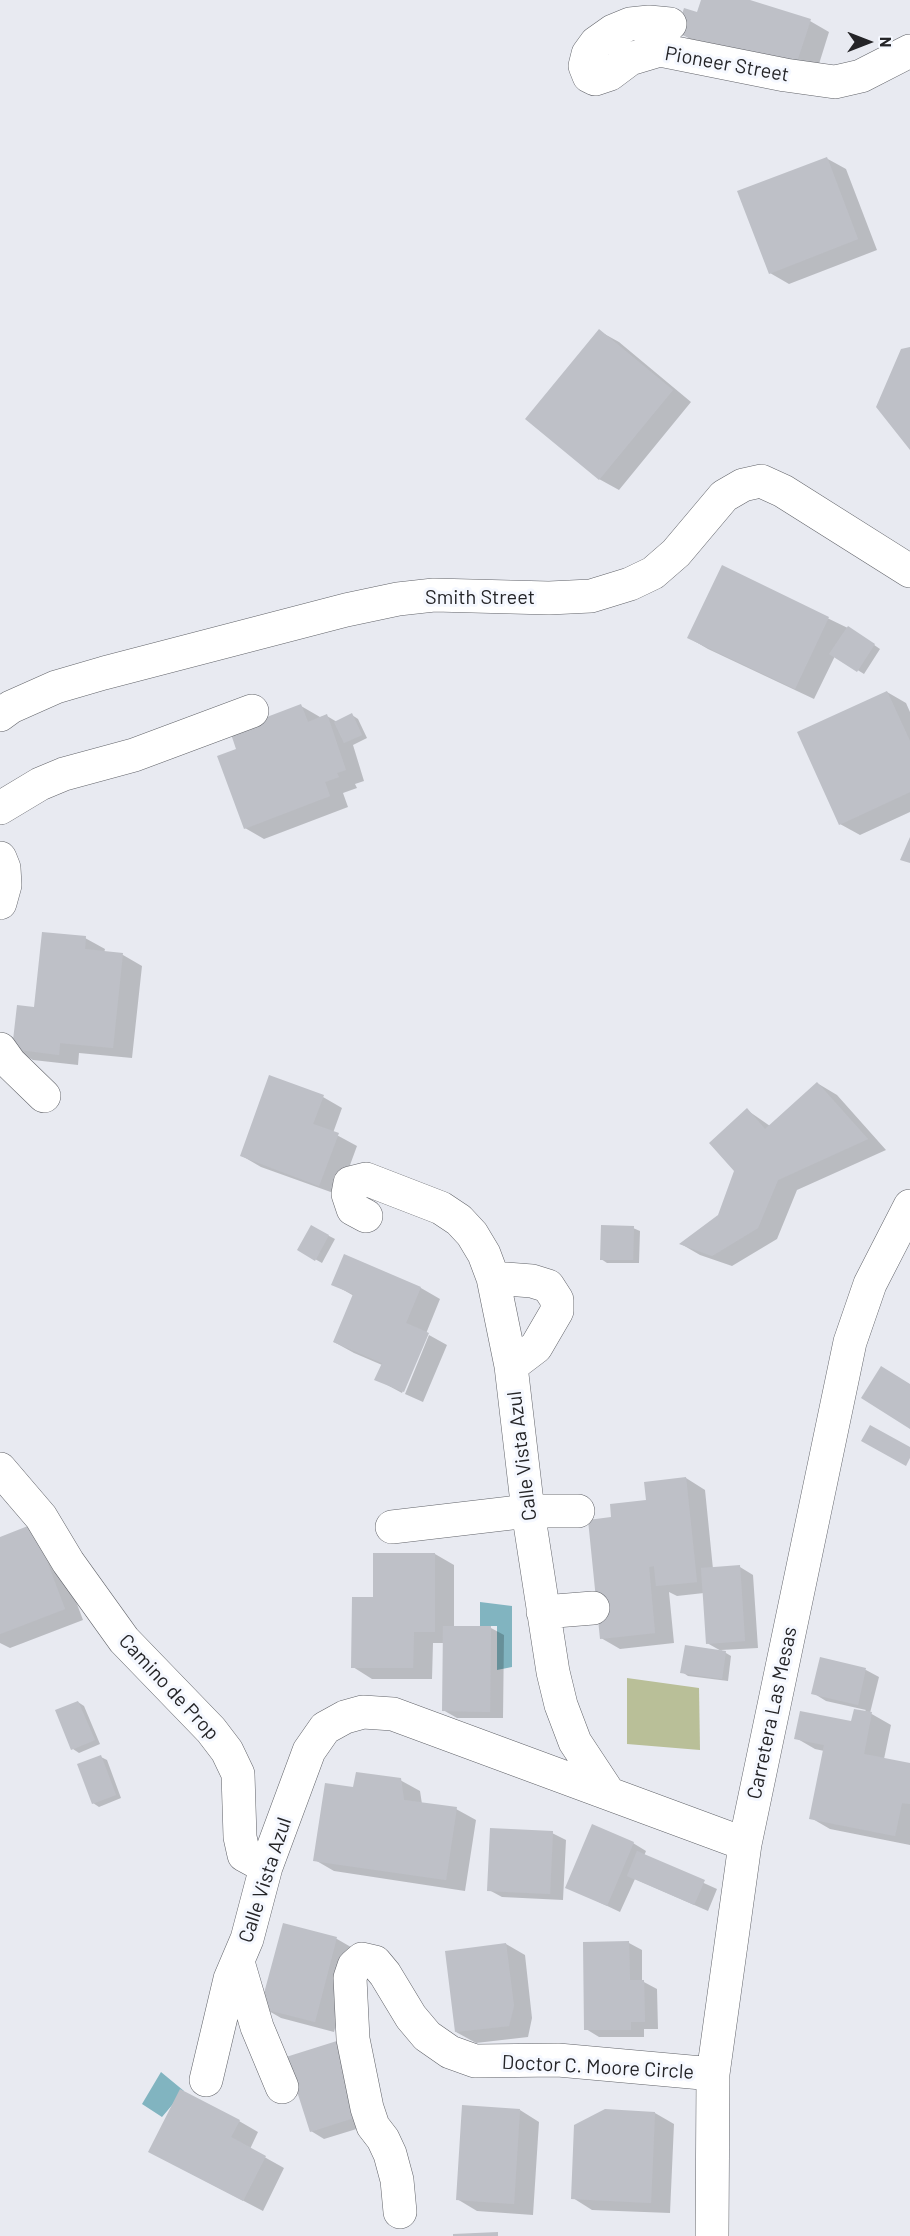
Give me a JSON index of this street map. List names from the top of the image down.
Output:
{
  "streets": {
    "street": [
      "Pioneer Street",
      "Smith Street",
      "Calle Vista Azul",
      "Camino de Prop",
      "Carretera Las Mesas",
      "Doctor C. Moore Circle"
    ]
  },
  "crossings": [
    ["Calle Vista Azul", "Camino de Prop"],
    ["Calle Vista Azul", "Carretera Las Mesas"],
    ["Carretera Las Mesas", "Doctor C. Moore Circle"]
  ],
  "north": "right"
}
